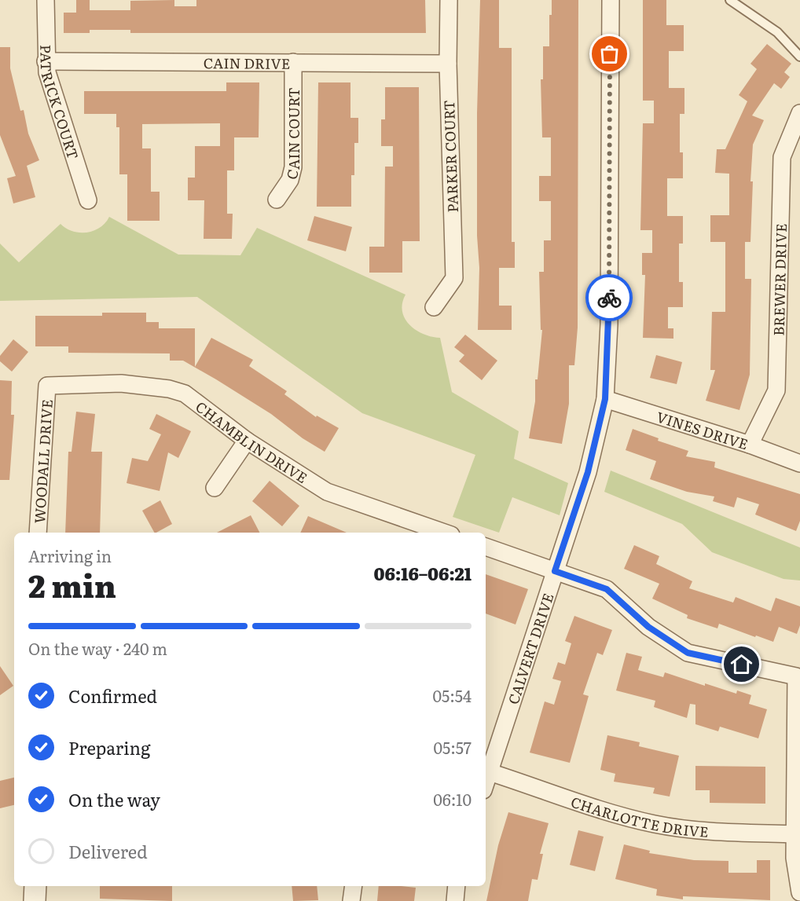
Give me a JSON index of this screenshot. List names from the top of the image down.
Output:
{
  "streets": {
    "street": [
      "CAIN DRIVE",
      "PATRICK COURT",
      "CAIN COURT",
      "PARKER COURT",
      "BREWER DRIVE",
      "VINES DRIVE",
      "CHAMBLIN DRIVE",
      "WOODALL DRIVE",
      "CALVERT DRIVE",
      "CHARLOTTE DRIVE"
    ]
  },
  "crossings": [
    ["CAIN DRIVE", "PATRICK COURT"],
    ["CAIN DRIVE", "CAIN COURT"],
    ["CAIN DRIVE", "PARKER COURT"],
    ["BREWER DRIVE", "VINES DRIVE"],
    ["VINES DRIVE", "CALVERT DRIVE"],
    ["CHAMBLIN DRIVE", "WOODALL DRIVE"],
    ["CALVERT DRIVE", "CHARLOTTE DRIVE"]
  ],
  "page": {
    "heading": ["2 min", "Arriving in", "06:16–06:21"],
    "bar": "On the way · 240 m",
    "list": [
      ["Confirmed", "05:54"],
      ["Preparing", "05:57"],
      ["On the way", "06:10"],
      "Delivered"
    ]
  }
}
